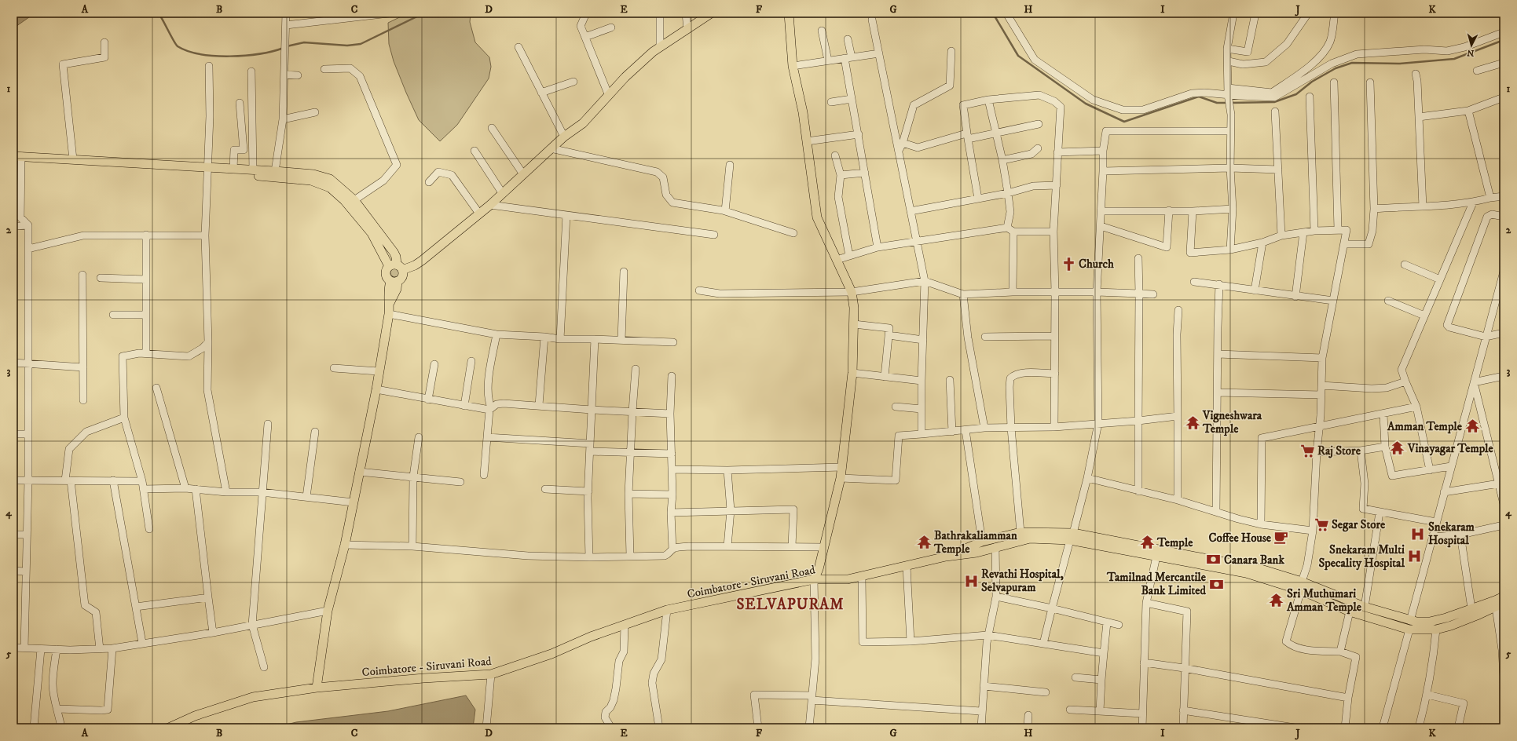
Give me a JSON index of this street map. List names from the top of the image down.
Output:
{
  "streets": {
    "main road": ["Coimbatore - Siruvani Road"]
  },
  "districts": ["SELVAPURAM"],
  "places": {
    "church": ["Church"],
    "temple": [
      "Vigneshwara Temple",
      "Amman Temple",
      "Vinayagar Temple",
      "Bathrakaliamman Temple",
      "Temple",
      "Sri Muthumari Amman Temple"
    ],
    "supermarket": ["Raj Store", "Segar Store"],
    "hospital": ["Snekaram Hospital", "Snekaram Multi Specality Hospital", "Revathi Hospital, Selvapuram"],
    "cafe": ["Coffee House"],
    "bank": ["Canara Bank", "Tamilnad Mercantile Bank Limited"]
  },
  "north": "bottom",
  "grid": {
    "columns": [
      "A",
      "B",
      "C",
      "D",
      "E",
      "F",
      "G",
      "H",
      "I",
      "J",
      "K"
    ],
    "rows": [
      "1",
      "2",
      "3",
      "4",
      "5"
    ]
  }
}
